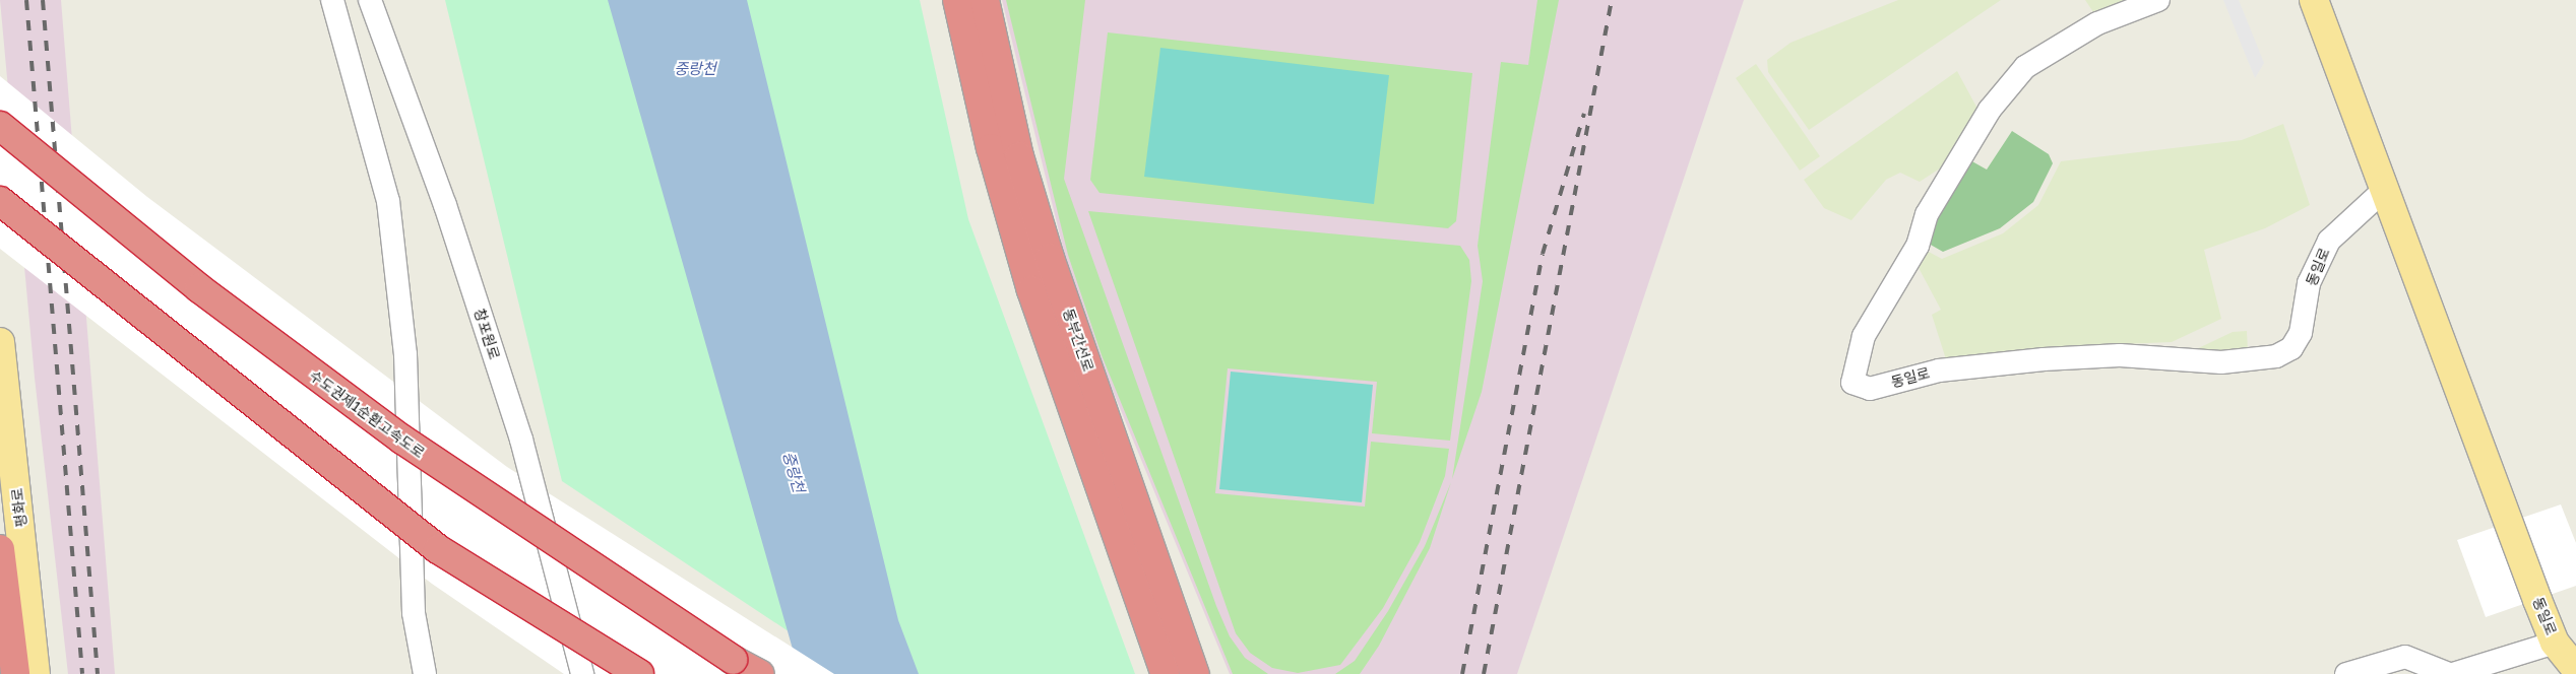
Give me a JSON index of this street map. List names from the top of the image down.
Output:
{
  "streets": {
    "highway": ["동부간선로", "수도권제1순환고속도로"],
    "main road": ["동일로", "평화로"],
    "street": ["창포원로"]
  },
  "water": ["중랑천"]
}
